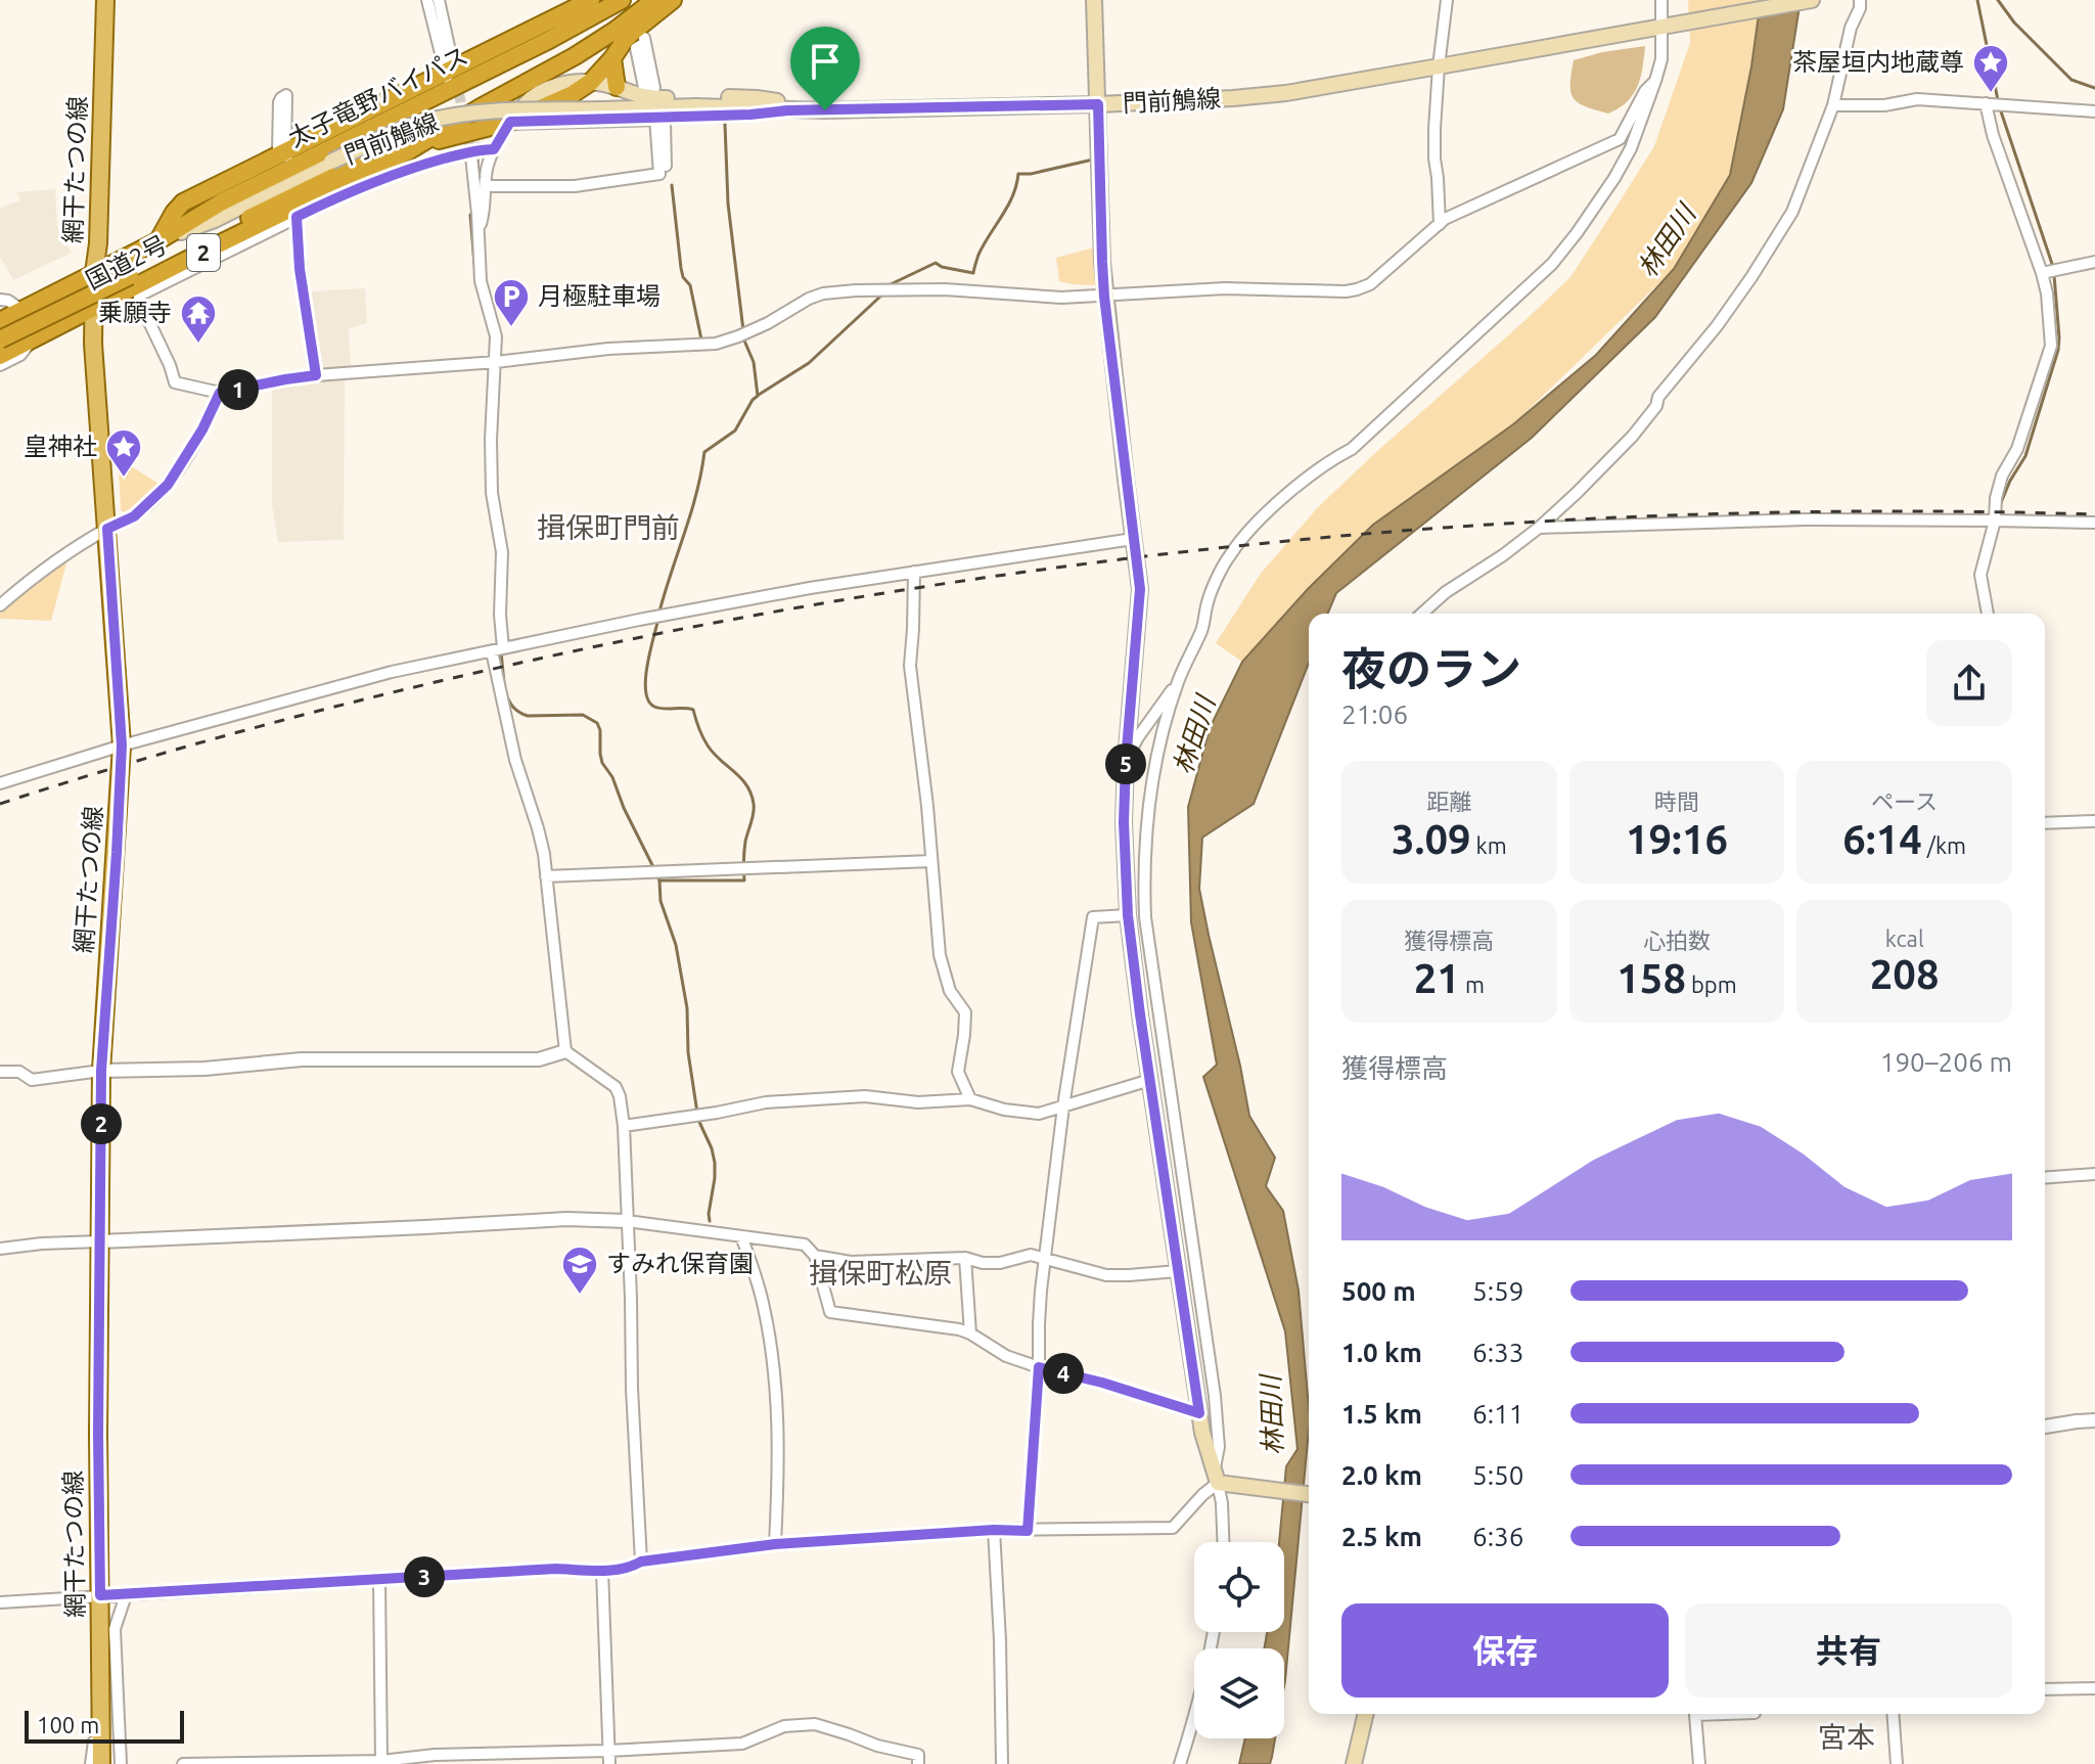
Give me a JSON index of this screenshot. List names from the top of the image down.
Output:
{
  "streets": {
    "highway": ["太子竜野バイパス", "2", "国道2号"],
    "main road": ["門前鵤線", "網干たつの線"]
  },
  "crossings": [
    ["太子竜野バイパス", "門前鵤線"],
    ["太子竜野バイパス", "国道2号"],
    ["門前鵤線", "国道2号"],
    ["網干たつの線", "国道2号"],
    ["2", "国道2号"]
  ],
  "districts": ["揖保町門前", "揖保町松原", "宮本"],
  "water": ["林田川"],
  "places": {
    "place": ["茶屋垣内地蔵尊", "皇神社"],
    "parking": ["月極駐車場"],
    "temple": ["乗願寺"],
    "school or university": ["すみれ保育園"]
  },
  "scale_bar": "100 m",
  "page": {
    "pins": [
      "1",
      "5",
      "2",
      "4",
      "3"
    ],
    "heading": ["夜のラン", "21:06"],
    "stats": [
      ["距離", "3.09 km"],
      ["時間", "19:16"],
      ["ペース", "6:14 /km"],
      ["獲得標高", "21 m"],
      ["心拍数", "158 bpm"],
      ["kcal", "208"]
    ],
    "chart": ["獲得標高", "190–206 m"],
    "list": [
      {
        "name": "500 m",
        "note": "5:59"
      },
      {
        "name": "1.0 km",
        "note": "6:33"
      },
      {
        "name": "1.5 km",
        "note": "6:11"
      },
      {
        "name": "2.0 km",
        "note": "5:50"
      },
      {
        "name": "2.5 km",
        "note": "6:36"
      }
    ],
    "buttons": ["保存", "共有"],
    "scale": "100 m"
  }
}
